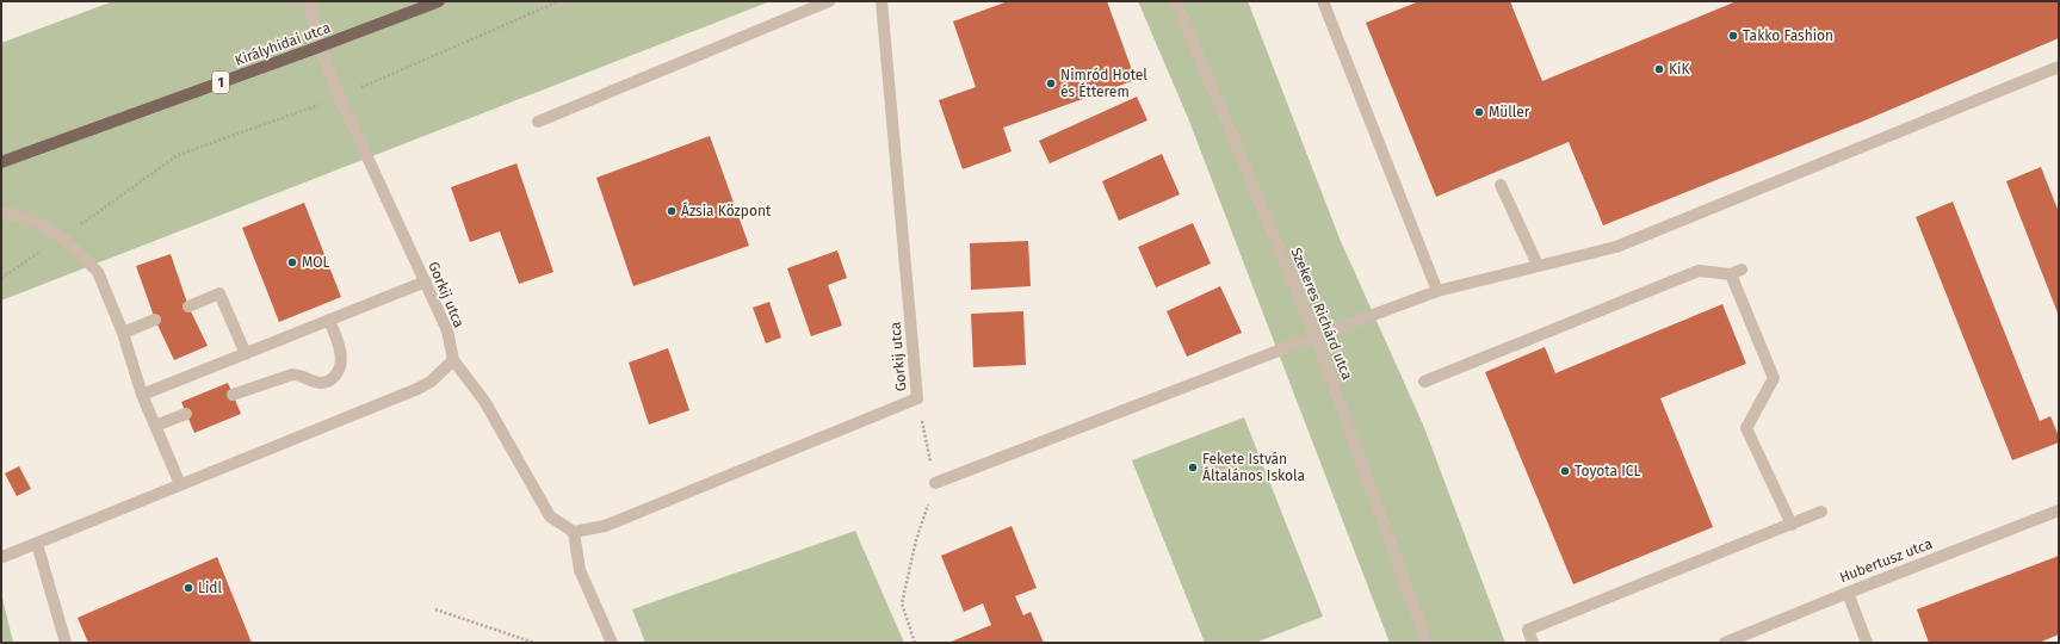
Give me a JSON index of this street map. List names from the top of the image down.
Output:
{
  "streets": {
    "main road": ["Királyhidai utca", "1"],
    "street": ["Gorkij utca", "Szekeres Richárd utca", "Hubertusz utca"]
  },
  "crossings": [
    ["Királyhidai utca", "Gorkij utca"]
  ],
  "places": [
    "Takko Fashion",
    "KiK",
    "Nimród Hotel és Étterem",
    "Müller",
    "Ázsia Központ",
    "MOL",
    "Fekete István Általános Iskola",
    "Toyota ICL",
    "Lidl"
  ]
}
